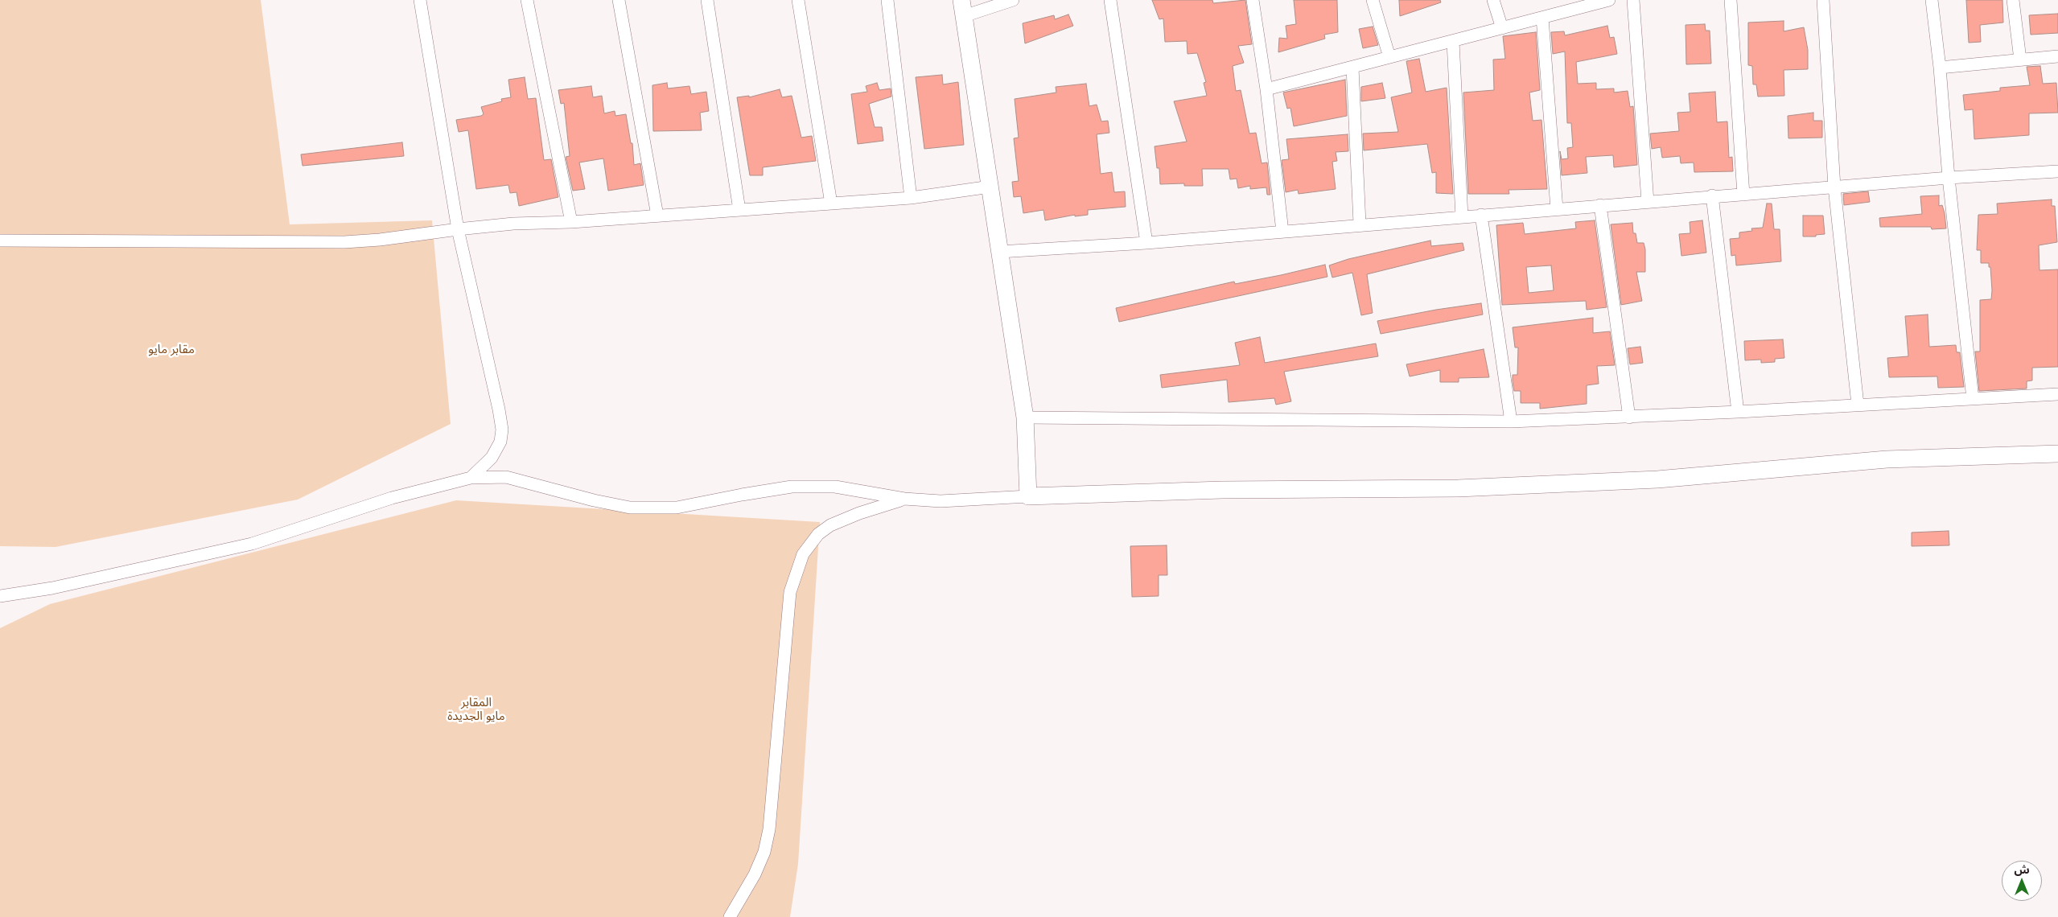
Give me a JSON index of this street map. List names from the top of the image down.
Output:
{
  "parks": ["مقابر مايو", "المقابر مايو الجديدة"],
  "north": "top"
}
